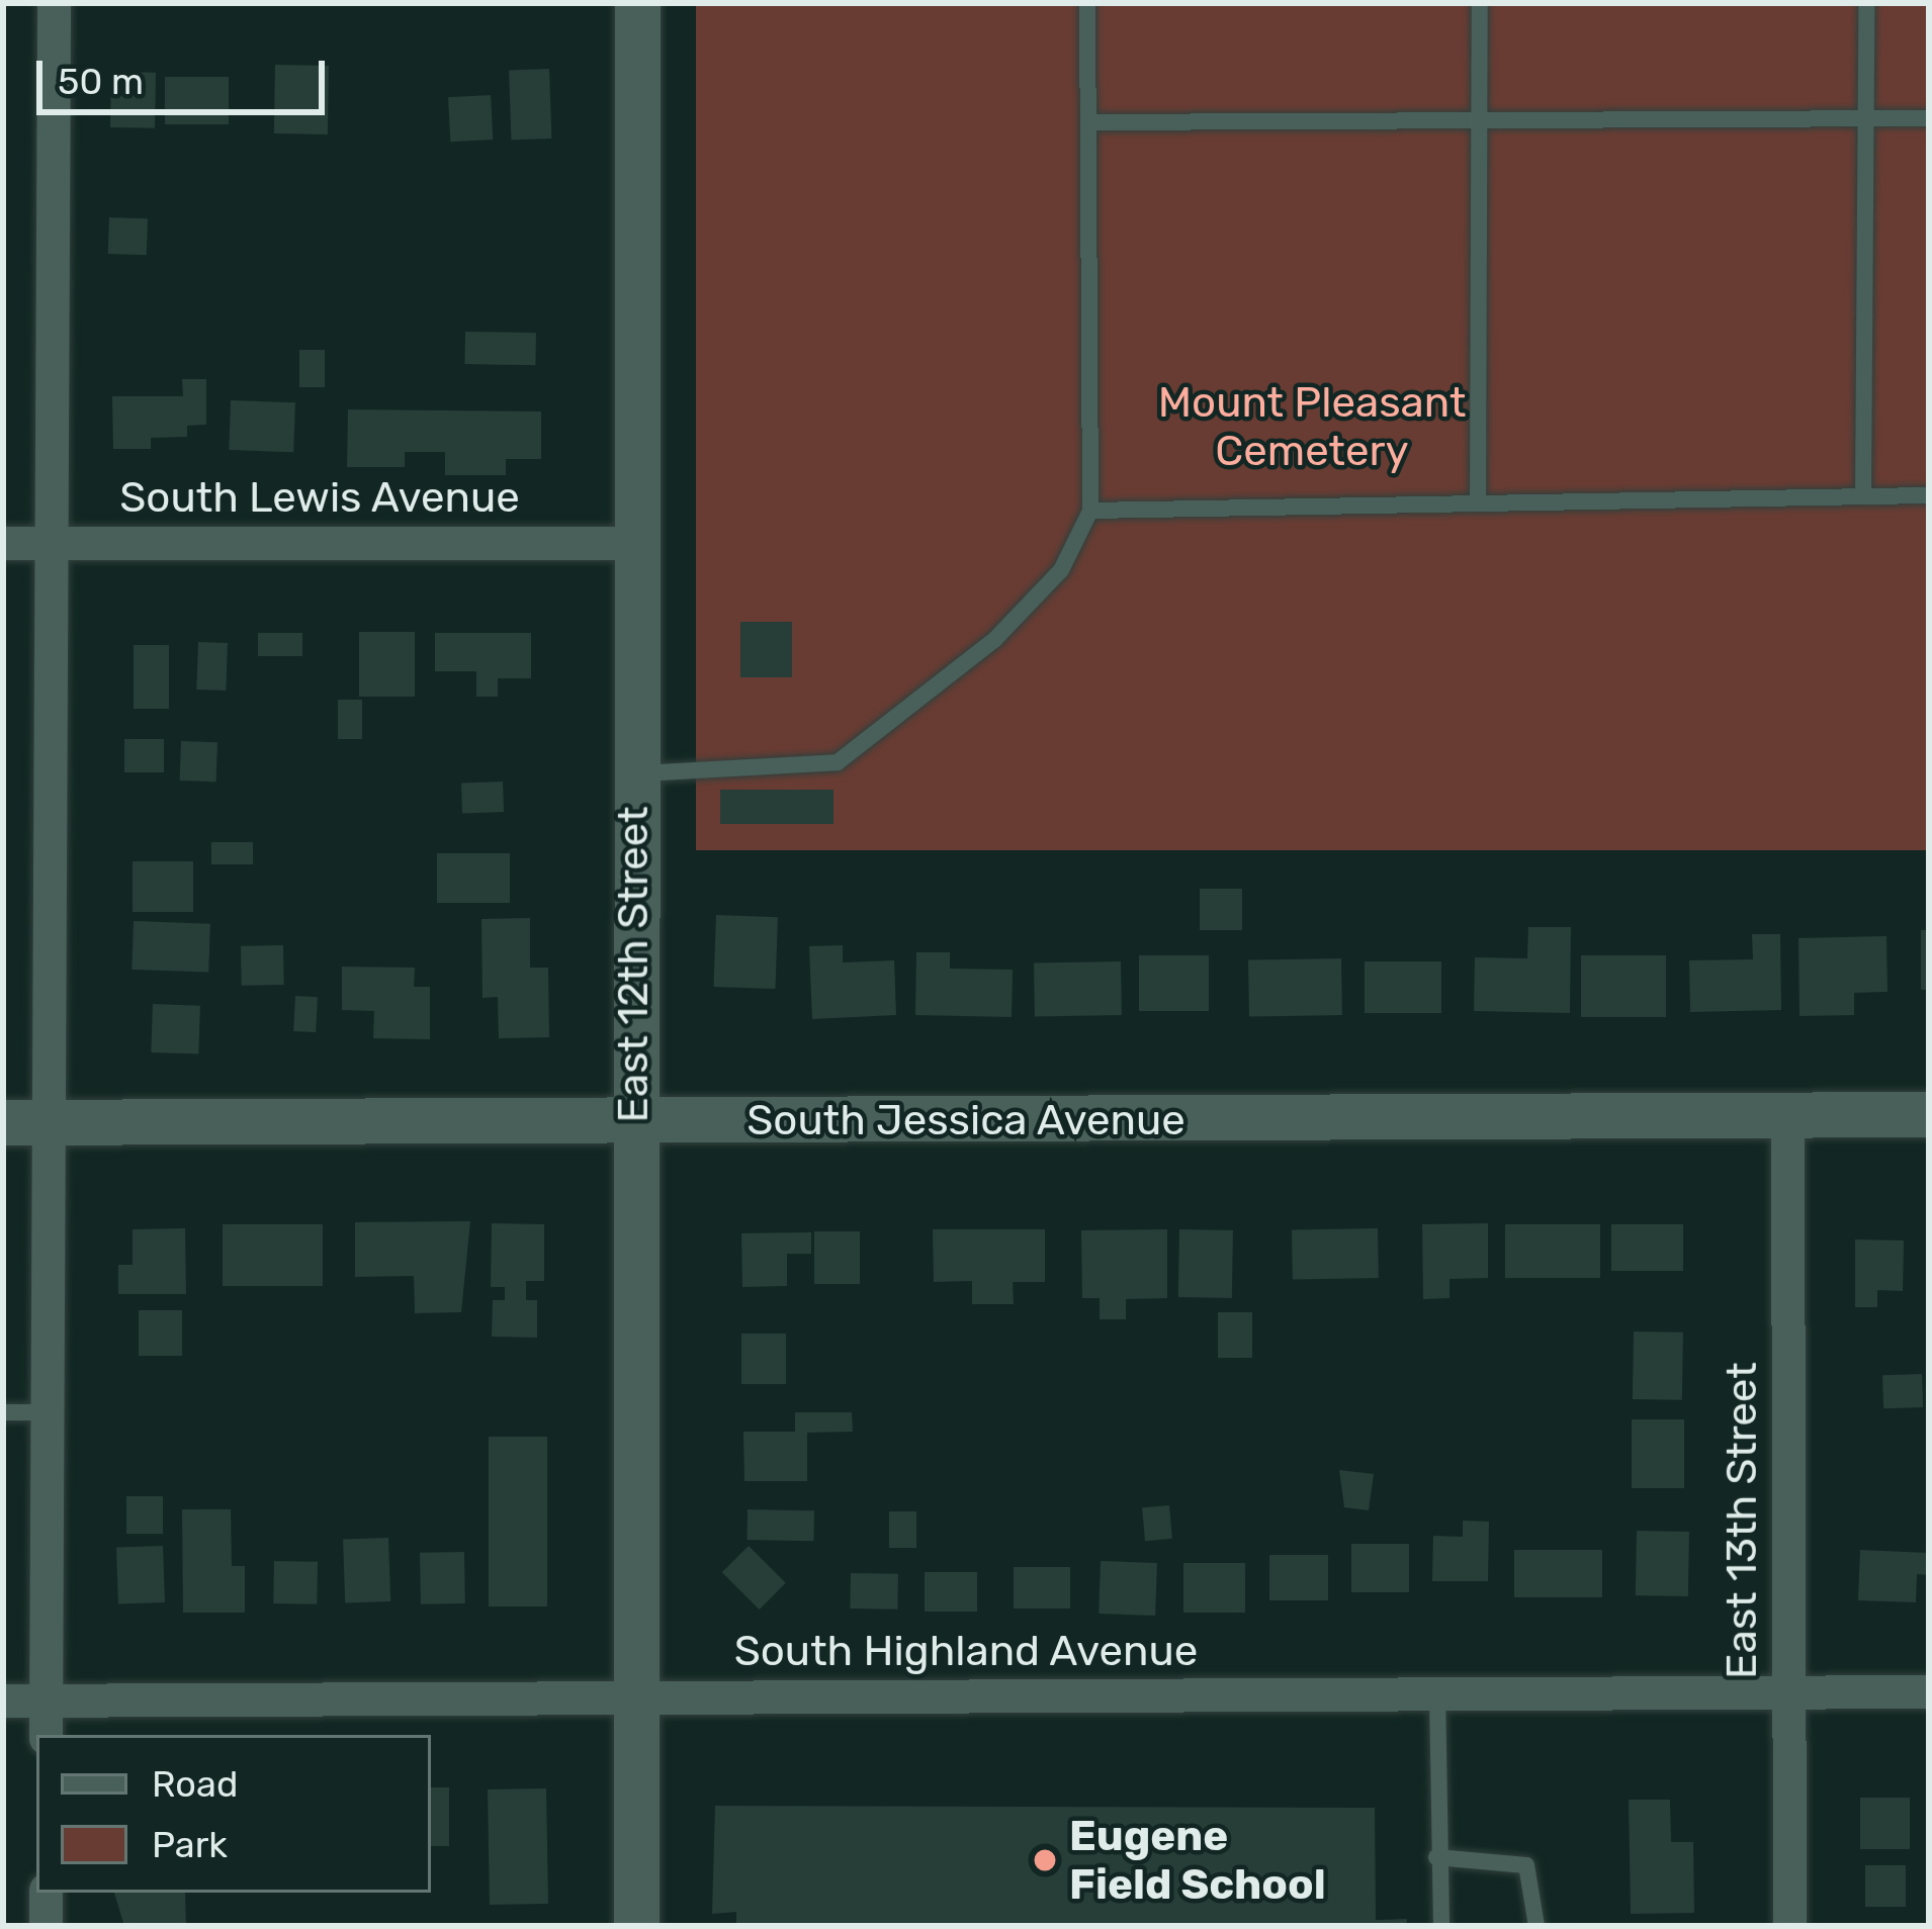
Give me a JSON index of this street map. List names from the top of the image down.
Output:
{
  "streets": {
    "street": [
      "South Lewis Avenue",
      "East 12th Street",
      "South Jessica Avenue",
      "East 13th Street",
      "South Highland Avenue"
    ]
  },
  "crossings": [
    ["South Lewis Avenue", "East 12th Street"],
    ["East 12th Street", "South Jessica Avenue"],
    ["East 12th Street", "South Highland Avenue"],
    ["South Jessica Avenue", "East 13th Street"],
    ["East 13th Street", "South Highland Avenue"]
  ],
  "parks": ["Mount Pleasant Cemetery"],
  "places": ["Eugene Field School"],
  "legend": ["Road", "Park"],
  "scale_bar": "50 m"
}
